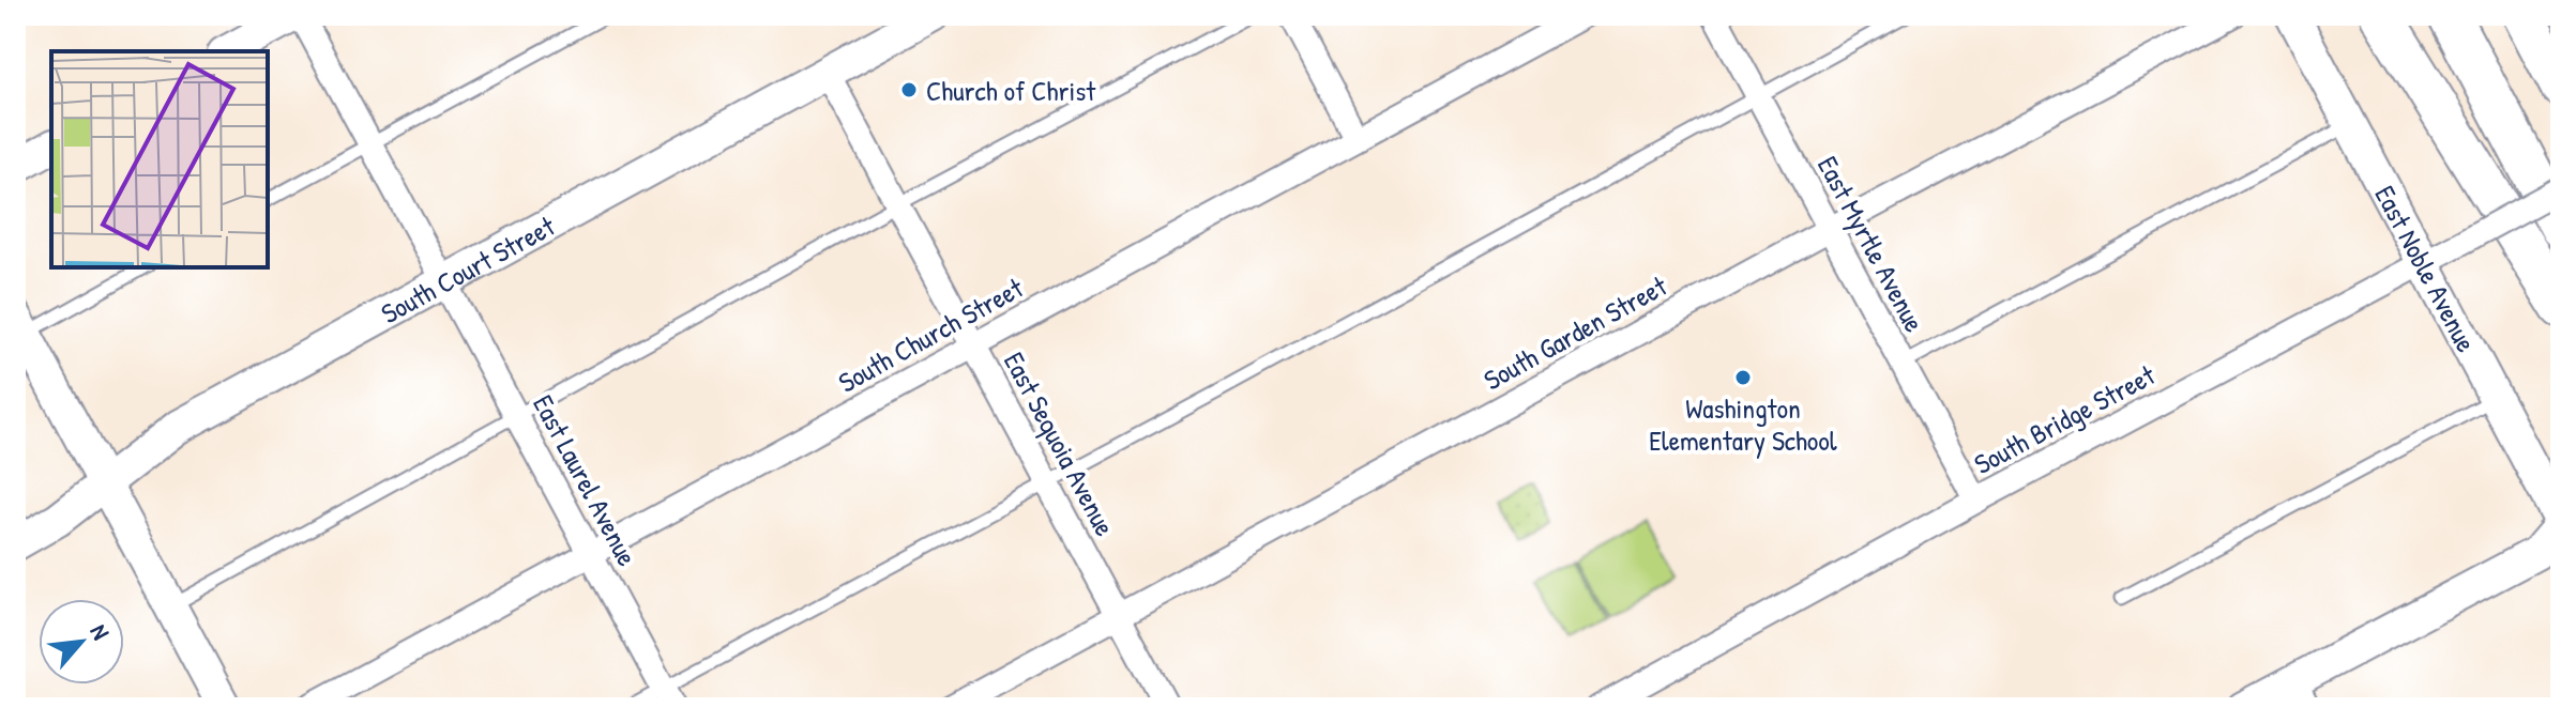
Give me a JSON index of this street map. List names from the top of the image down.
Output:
{
  "streets": {
    "street": [
      "East Myrtle Avenue",
      "East Noble Avenue",
      "South Court Street",
      "South Garden Street",
      "South Church Street",
      "South Bridge Street",
      "East Sequoia Avenue",
      "East Laurel Avenue"
    ]
  },
  "crossings": [
    ["East Myrtle Avenue", "South Garden Street"],
    ["East Myrtle Avenue", "South Bridge Street"],
    ["East Noble Avenue", "South Bridge Street"],
    ["South Court Street", "East Sequoia Avenue"],
    ["South Court Street", "East Laurel Avenue"],
    ["South Garden Street", "East Sequoia Avenue"],
    ["South Church Street", "East Sequoia Avenue"],
    ["South Church Street", "East Laurel Avenue"]
  ],
  "places": ["Church of Christ", "Washington Elementary School"],
  "north": "top right"
}
